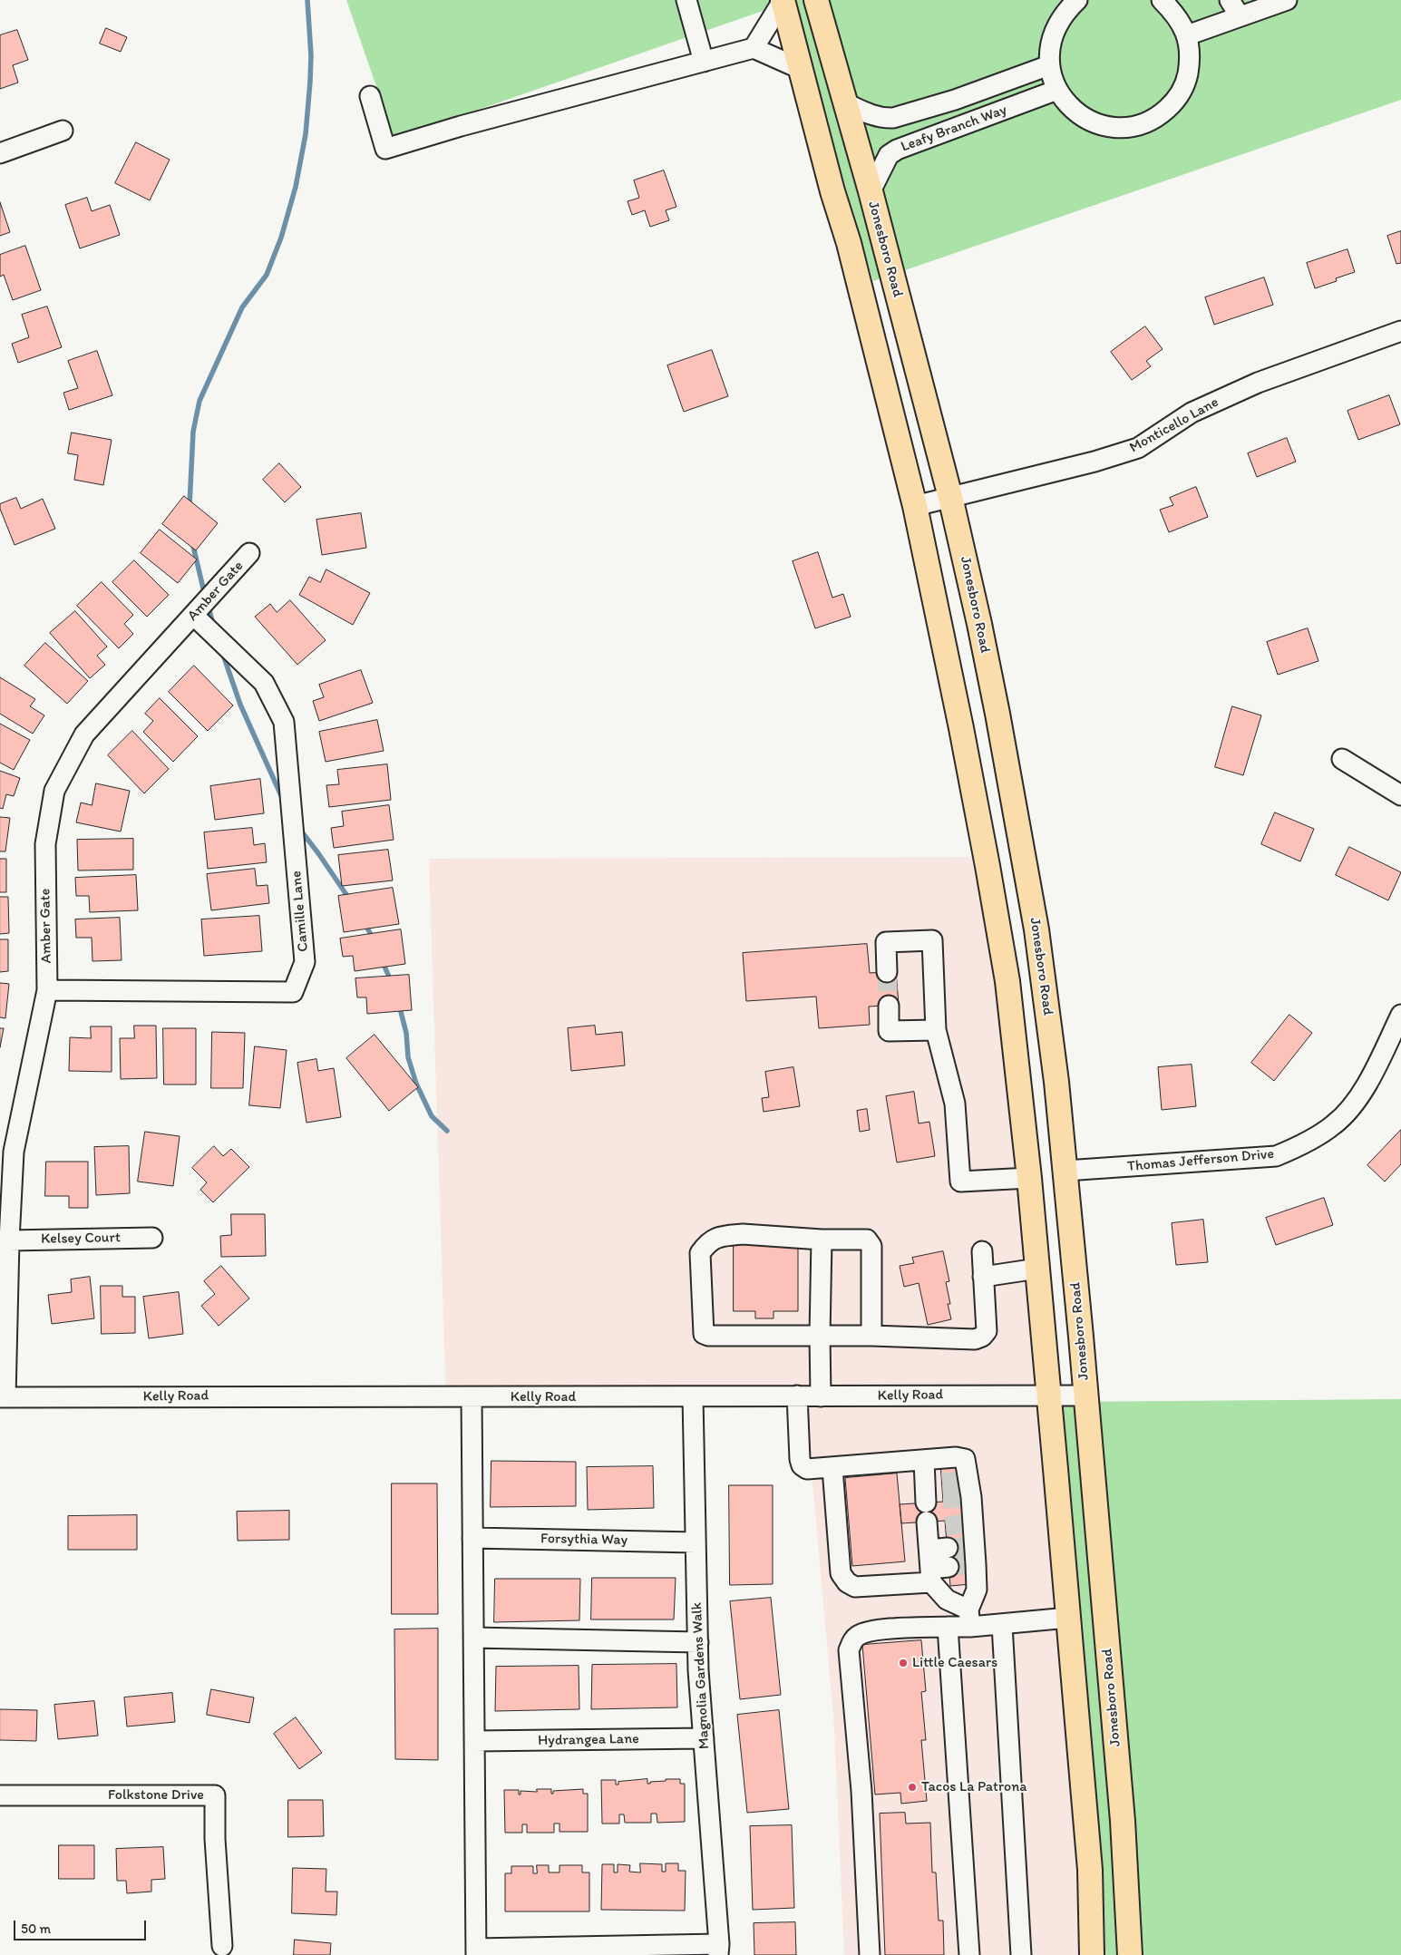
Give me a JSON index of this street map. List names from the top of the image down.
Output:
{
  "streets": {
    "main road": ["Jonesboro Road"],
    "street": [
      "Leafy Branch Way",
      "Monticello Lane",
      "Amber Gate",
      "Camille Lane",
      "Thomas Jefferson Drive",
      "Kelsey Court",
      "Kelly Road",
      "Forsythia Way",
      "Magnolia Gardens Walk",
      "Hydrangea Lane",
      "Folkstone Drive"
    ]
  },
  "crossings": [
    ["Leafy Branch Way", "Jonesboro Road"],
    ["Jonesboro Road", "Monticello Lane"],
    ["Jonesboro Road", "Thomas Jefferson Drive"],
    ["Jonesboro Road", "Kelly Road"],
    ["Amber Gate", "Camille Lane"],
    ["Amber Gate", "Kelsey Court"],
    ["Amber Gate", "Kelly Road"],
    ["Kelly Road", "Magnolia Gardens Walk"],
    ["Forsythia Way", "Magnolia Gardens Walk"],
    ["Magnolia Gardens Walk", "Hydrangea Lane"]
  ],
  "places": ["Little Caesars", "Tacos La Patrona"],
  "scale_bar": "50 m"
}
